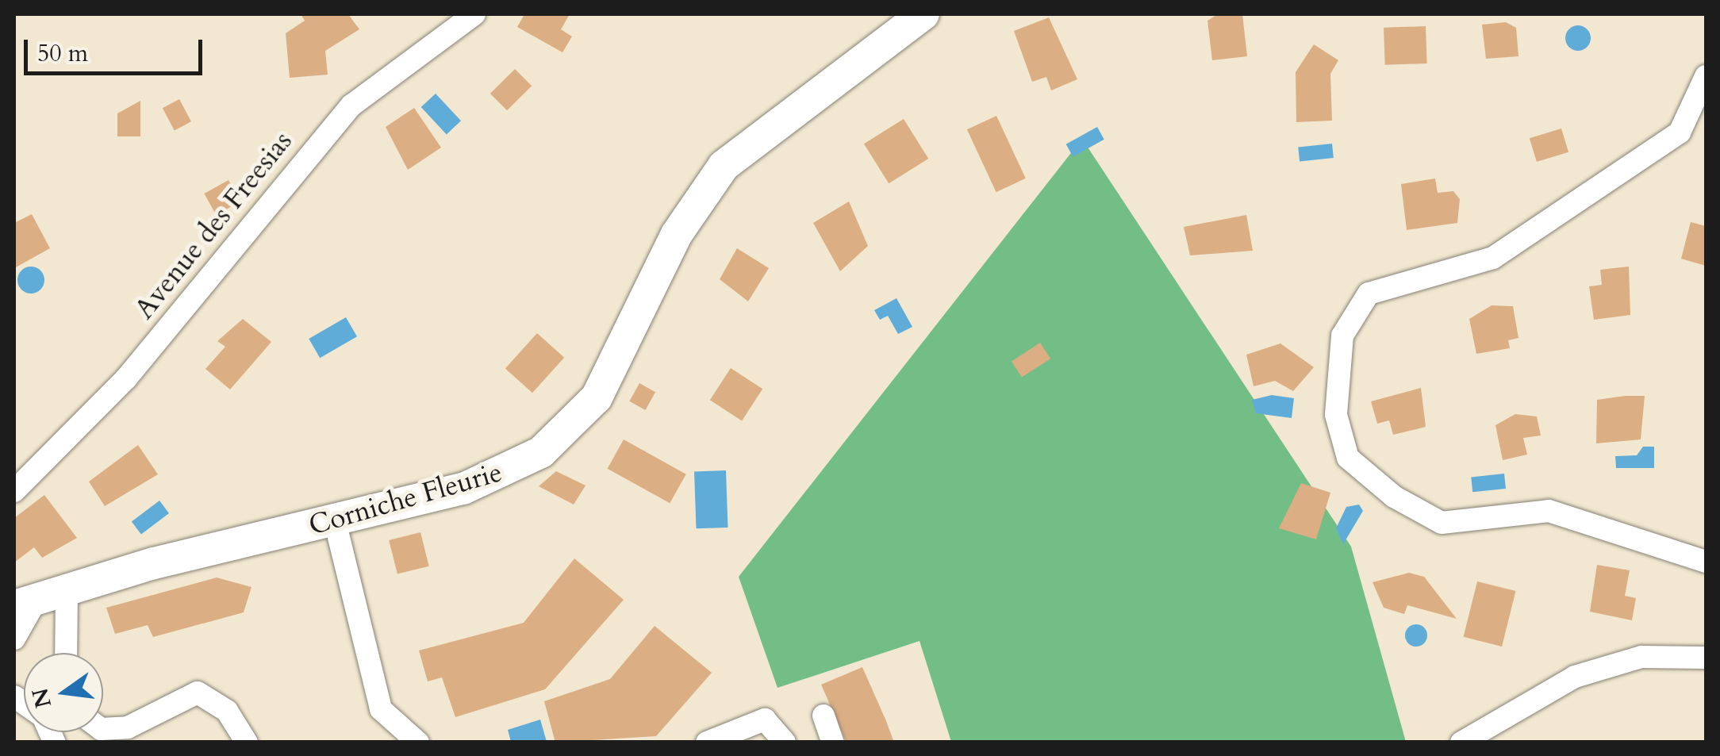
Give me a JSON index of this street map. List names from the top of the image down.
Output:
{
  "streets": {
    "main road": ["Corniche Fleurie"],
    "street": ["Avenue des Freesias"]
  },
  "scale_bar": "50 m",
  "north": "left"
}
